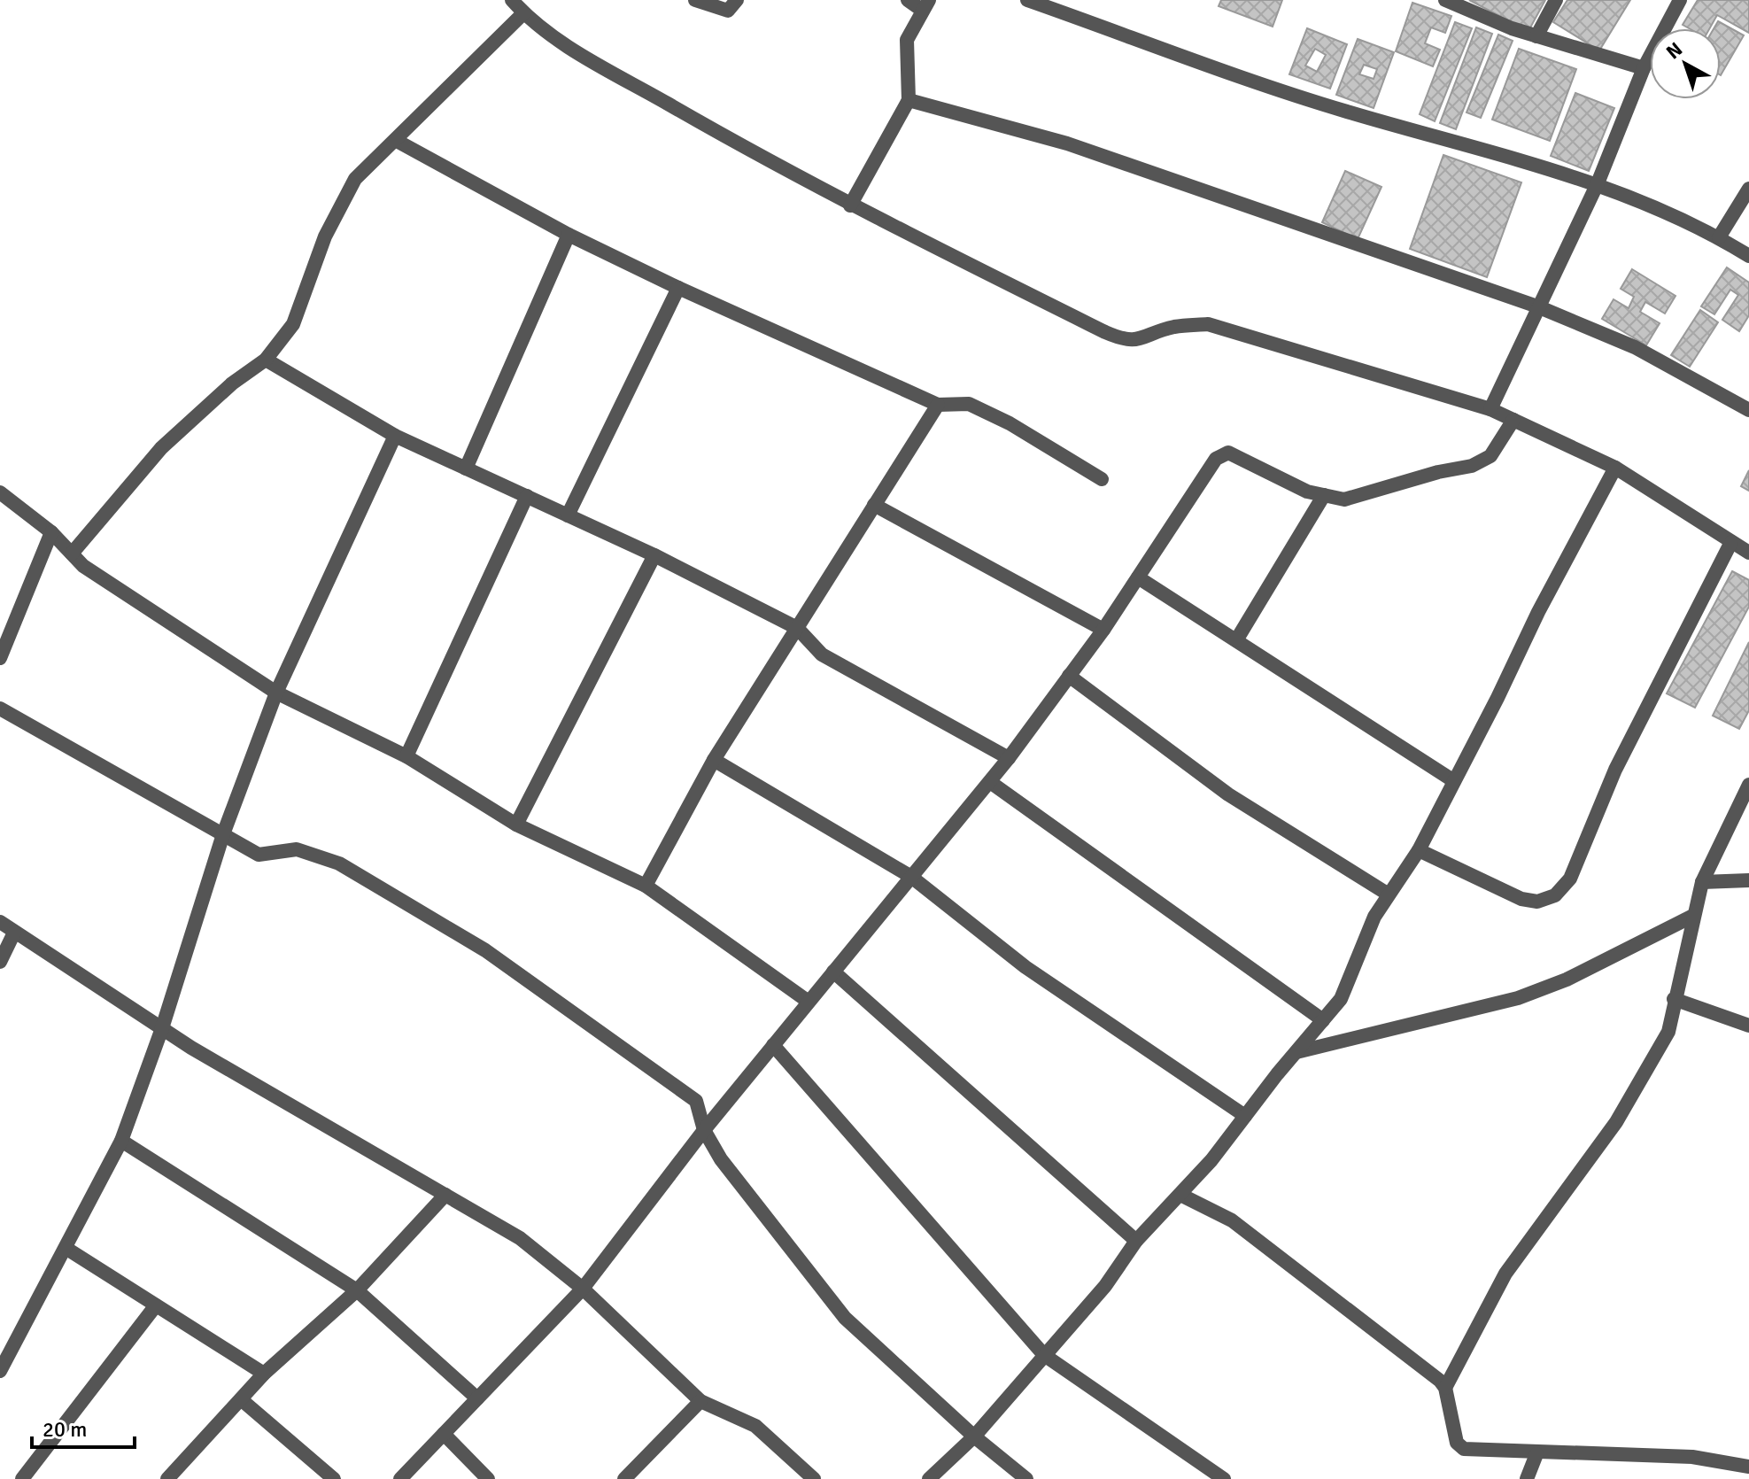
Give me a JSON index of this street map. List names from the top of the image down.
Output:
{
  "scale_bar": "20 m",
  "north": "top left"
}
